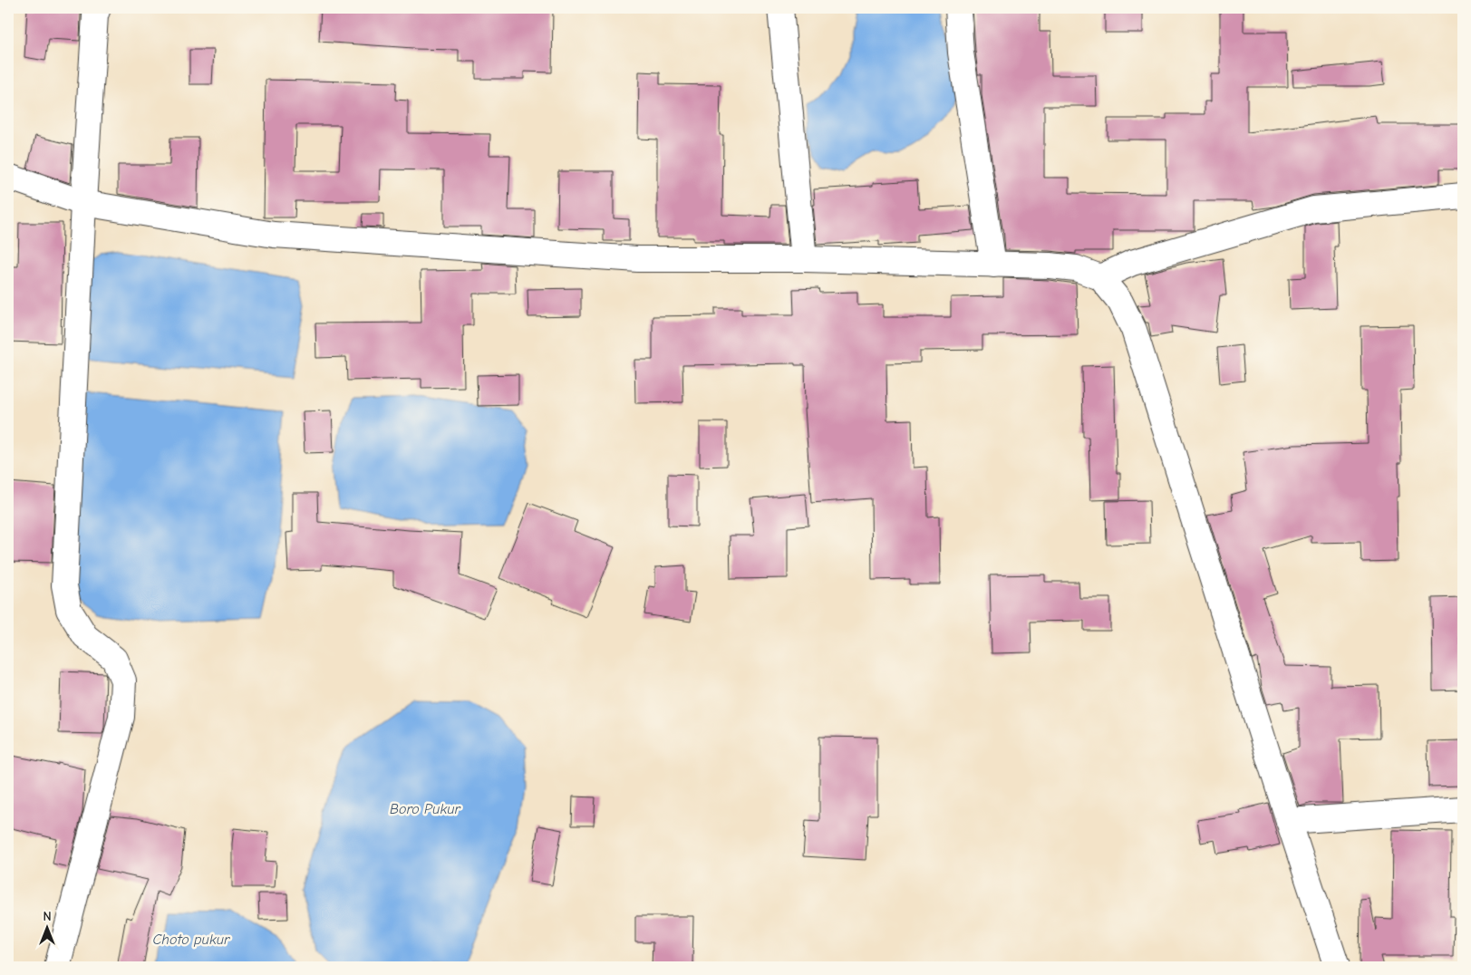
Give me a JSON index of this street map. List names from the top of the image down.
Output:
{
  "water": ["Boro Pukur", "Choto pukur"],
  "north": "top"
}
